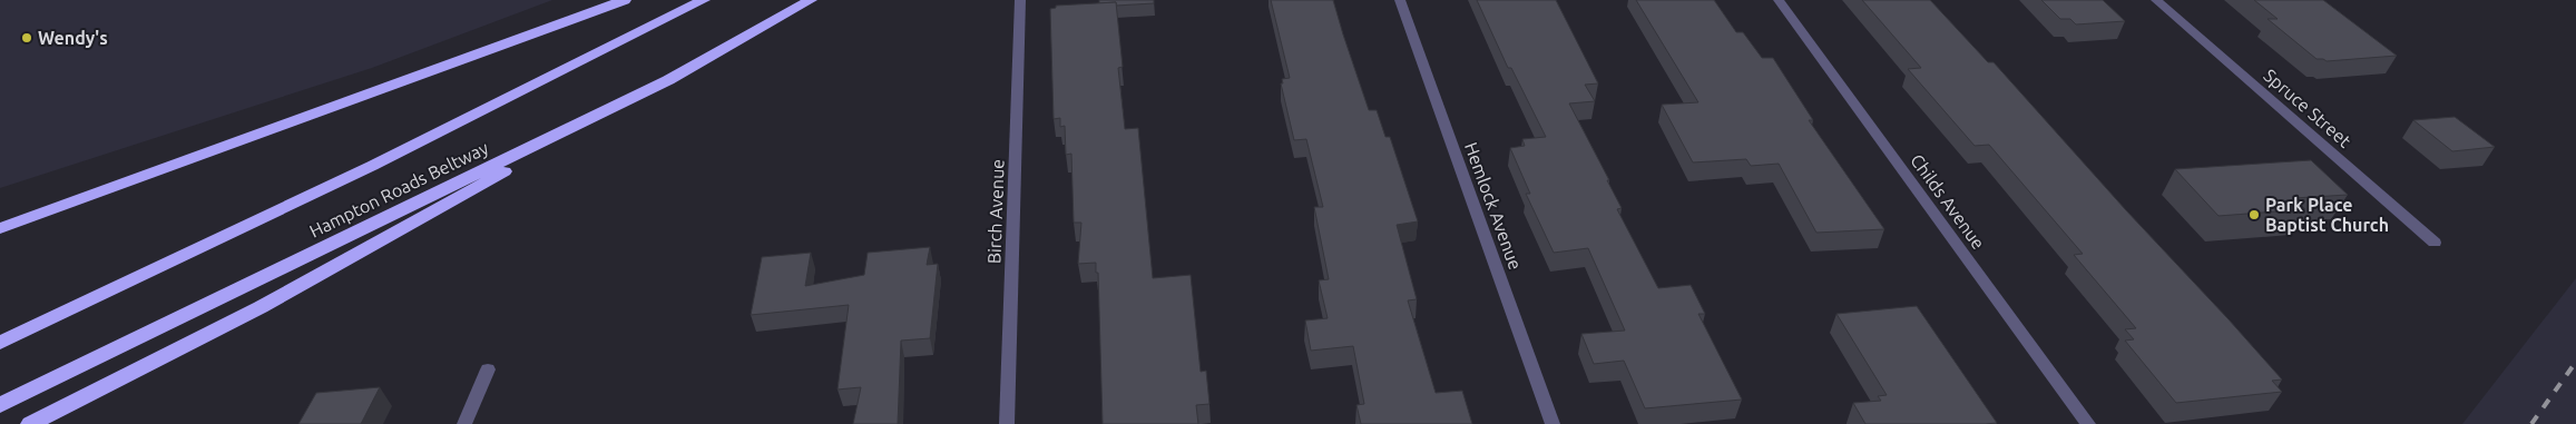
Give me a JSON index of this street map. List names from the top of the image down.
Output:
{
  "streets": {
    "highway": ["Hampton Roads Beltway"],
    "street": [
      "Spruce Street",
      "Childs Avenue",
      "Hemlock Avenue",
      "Birch Avenue"
    ]
  },
  "places": ["Wendy's", "Park Place Baptist Church"]
}
